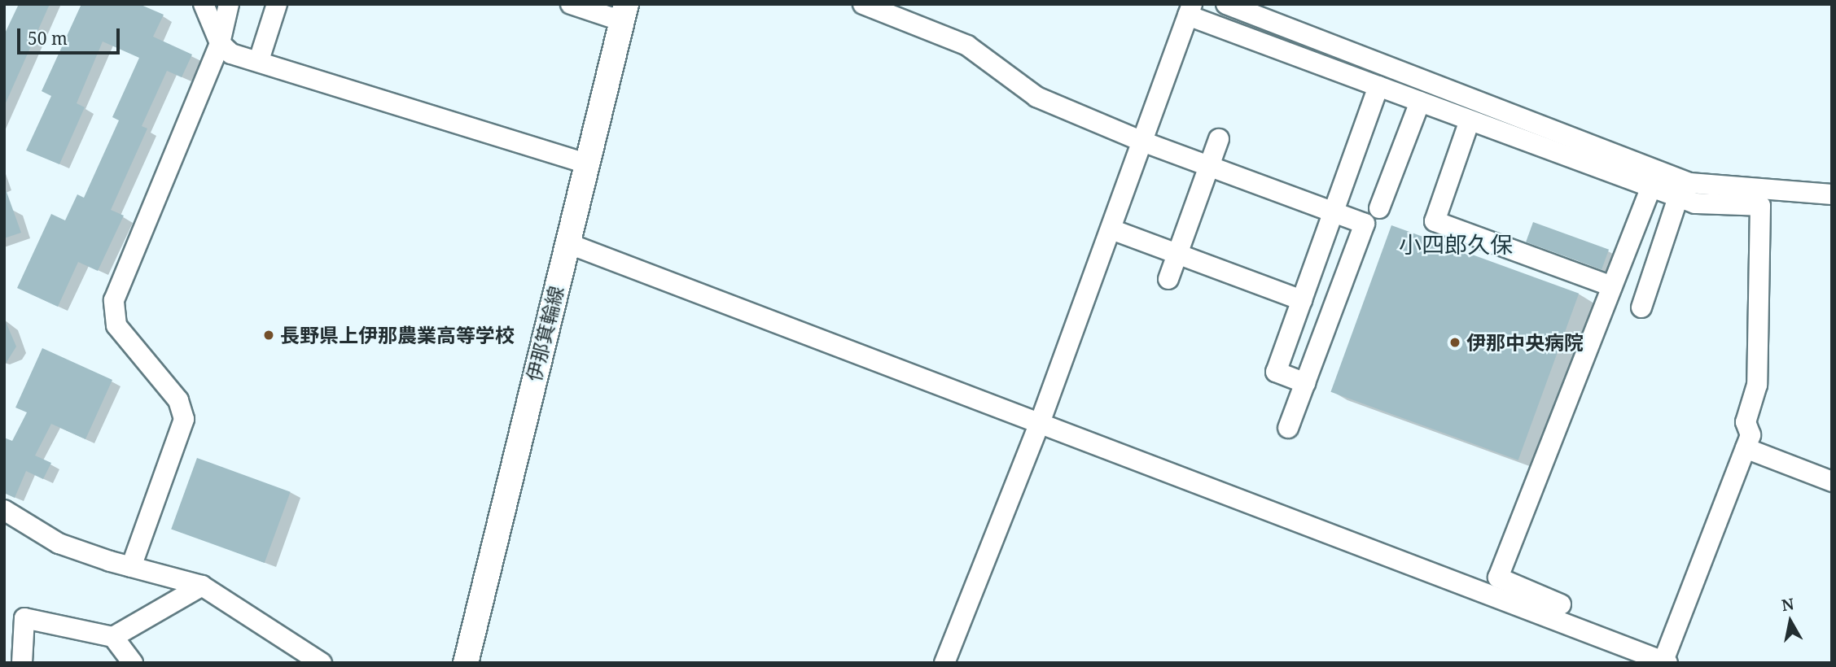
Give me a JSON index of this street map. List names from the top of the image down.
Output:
{
  "streets": {
    "main road": ["伊那箕輪線"]
  },
  "districts": ["小四郎久保"],
  "places": ["長野県上伊那農業高等学校", "伊那中央病院"],
  "scale_bar": "50 m",
  "north": "top"
}
